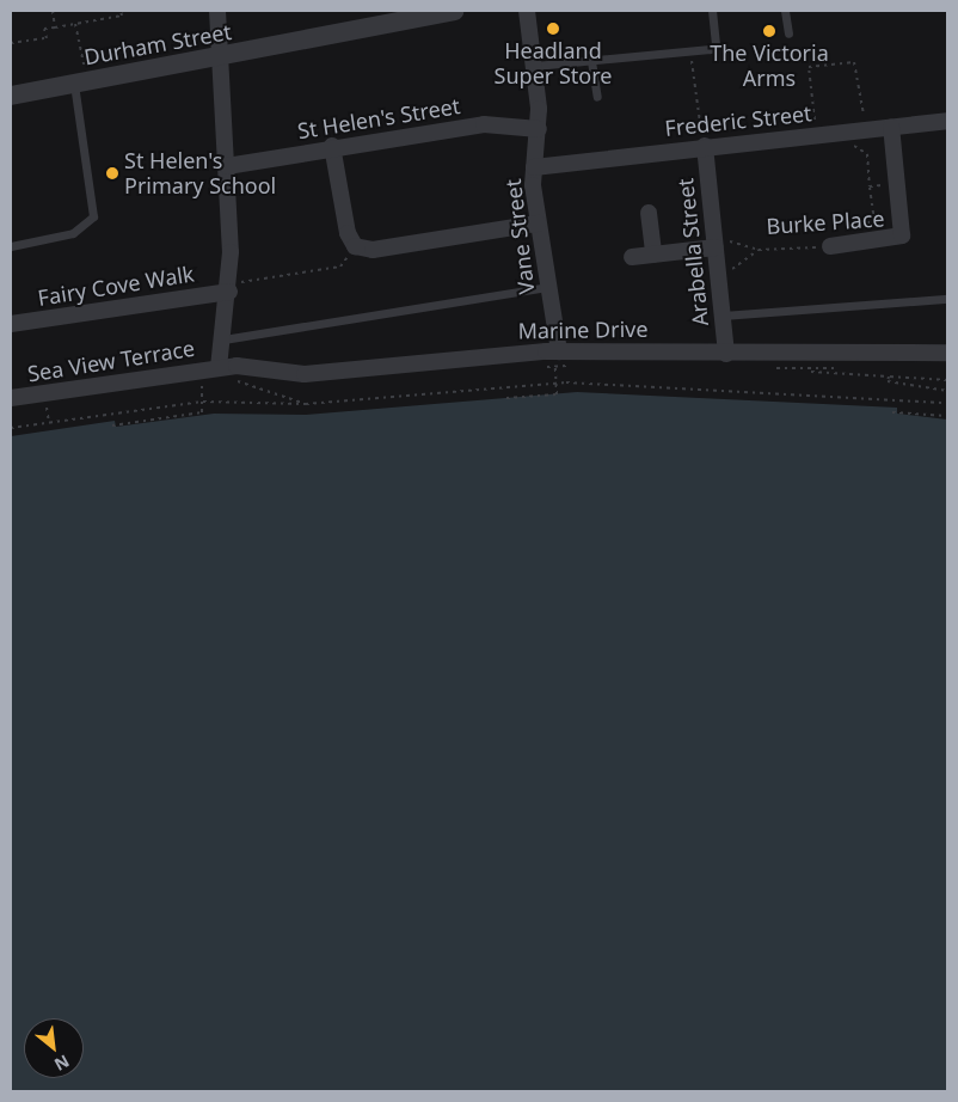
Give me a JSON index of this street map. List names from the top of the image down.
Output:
{
  "streets": {
    "street": [
      "Durham Street",
      "St Helen's Street",
      "Frederic Street",
      "Burke Place",
      "Vane Street",
      "Arabella Street",
      "Fairy Cove Walk",
      "Marine Drive",
      "Sea View Terrace"
    ]
  },
  "crossings": [
    ["St Helen's Street", "Vane Street"],
    ["Frederic Street", "Burke Place"],
    ["Frederic Street", "Vane Street"],
    ["Frederic Street", "Arabella Street"],
    ["Burke Place", "Arabella Street"],
    ["Vane Street", "Marine Drive"],
    ["Arabella Street", "Marine Drive"],
    ["Marine Drive", "Sea View Terrace"]
  ],
  "places": ["Headland Super Store", "The Victoria Arms", "St Helen's Primary School"],
  "north": "bottom right"
}
